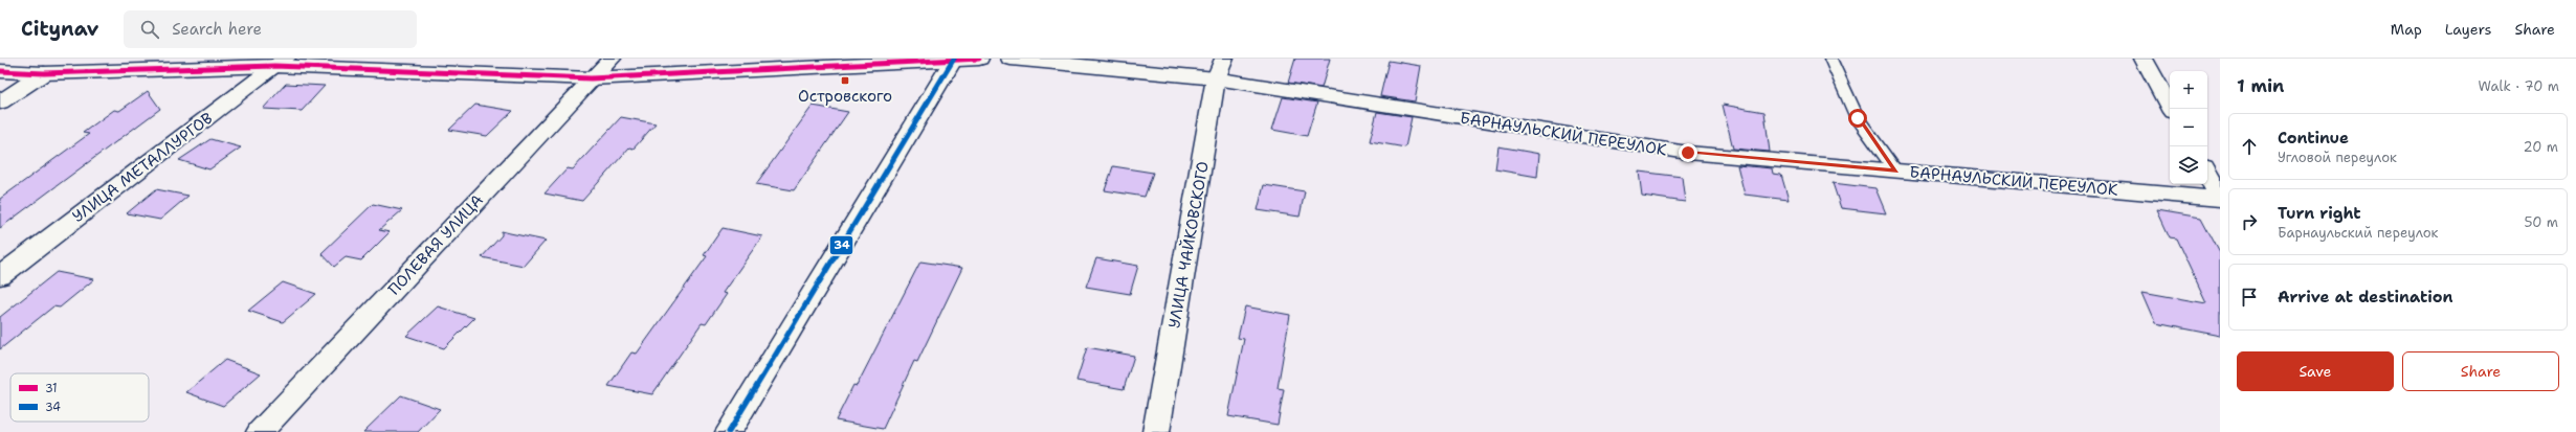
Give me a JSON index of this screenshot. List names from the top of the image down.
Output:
{
  "streets": {
    "street": [
      "БАРНАУЛЬСКИЙ ПЕРЕУЛОК",
      "УЛИЦА МЕТАЛЛУРГОВ",
      "ПОЛЕВАЯ УЛИЦА",
      "УЛИЦА ЧАЙКОВСКОГО"
    ]
  },
  "crossings": [
    ["БАРНАУЛЬСКИЙ ПЕРЕУЛОК", "УЛИЦА ЧАЙКОВСКОГО"]
  ],
  "places": {
    "transit": ["Островского"]
  },
  "lines": ["transit line 31", "transit line 34"],
  "legend": ["31", "34"],
  "page": {
    "header": "Citynav",
    "search": "Search here",
    "nav": ["Map", "Layers", "Share"],
    "heading": ["1 min", "Walk · 70 m"],
    "map_buttons": ["+", "−"],
    "list": [
      ["Continue", "Угловой переулок", "20 m"],
      ["Turn right", "Барнаульский переулок", "50 m"],
      "Arrive at destination"
    ],
    "buttons": ["Save", "Share"]
  }
}
